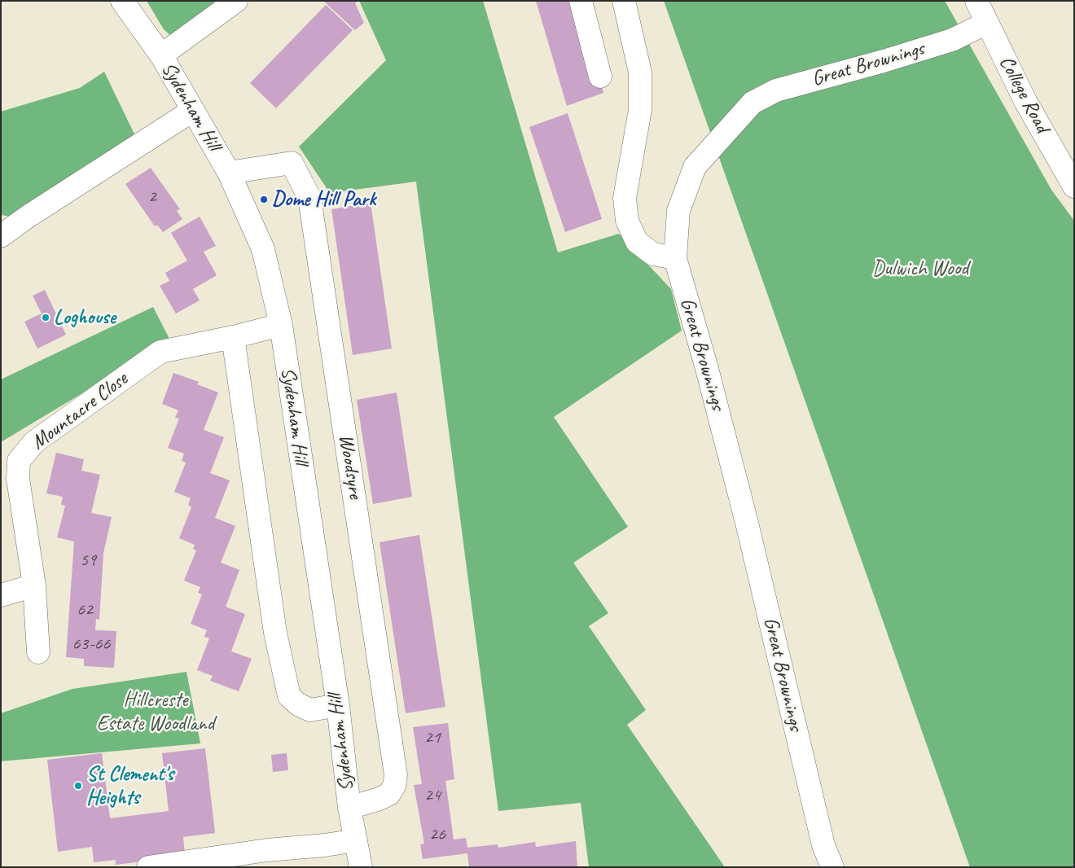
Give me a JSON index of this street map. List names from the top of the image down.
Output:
{
  "streets": {
    "street": [
      "Great Brownings",
      "College Road",
      "Sydenham Hill",
      "Mountacre Close",
      "Woodsyre"
    ]
  },
  "crossings": [
    ["Great Brownings", "College Road"],
    ["Sydenham Hill", "Mountacre Close"],
    ["Sydenham Hill", "Woodsyre"]
  ],
  "parks": ["Dulwich Wood", "Hillcreste Estate Woodland"],
  "places": ["Dome Hill Park", "Loghouse", "St Clement's Heights"],
  "house_numbers": [
    "2",
    "59",
    "62",
    "63-66",
    "21",
    "24",
    "26"
  ]
}
